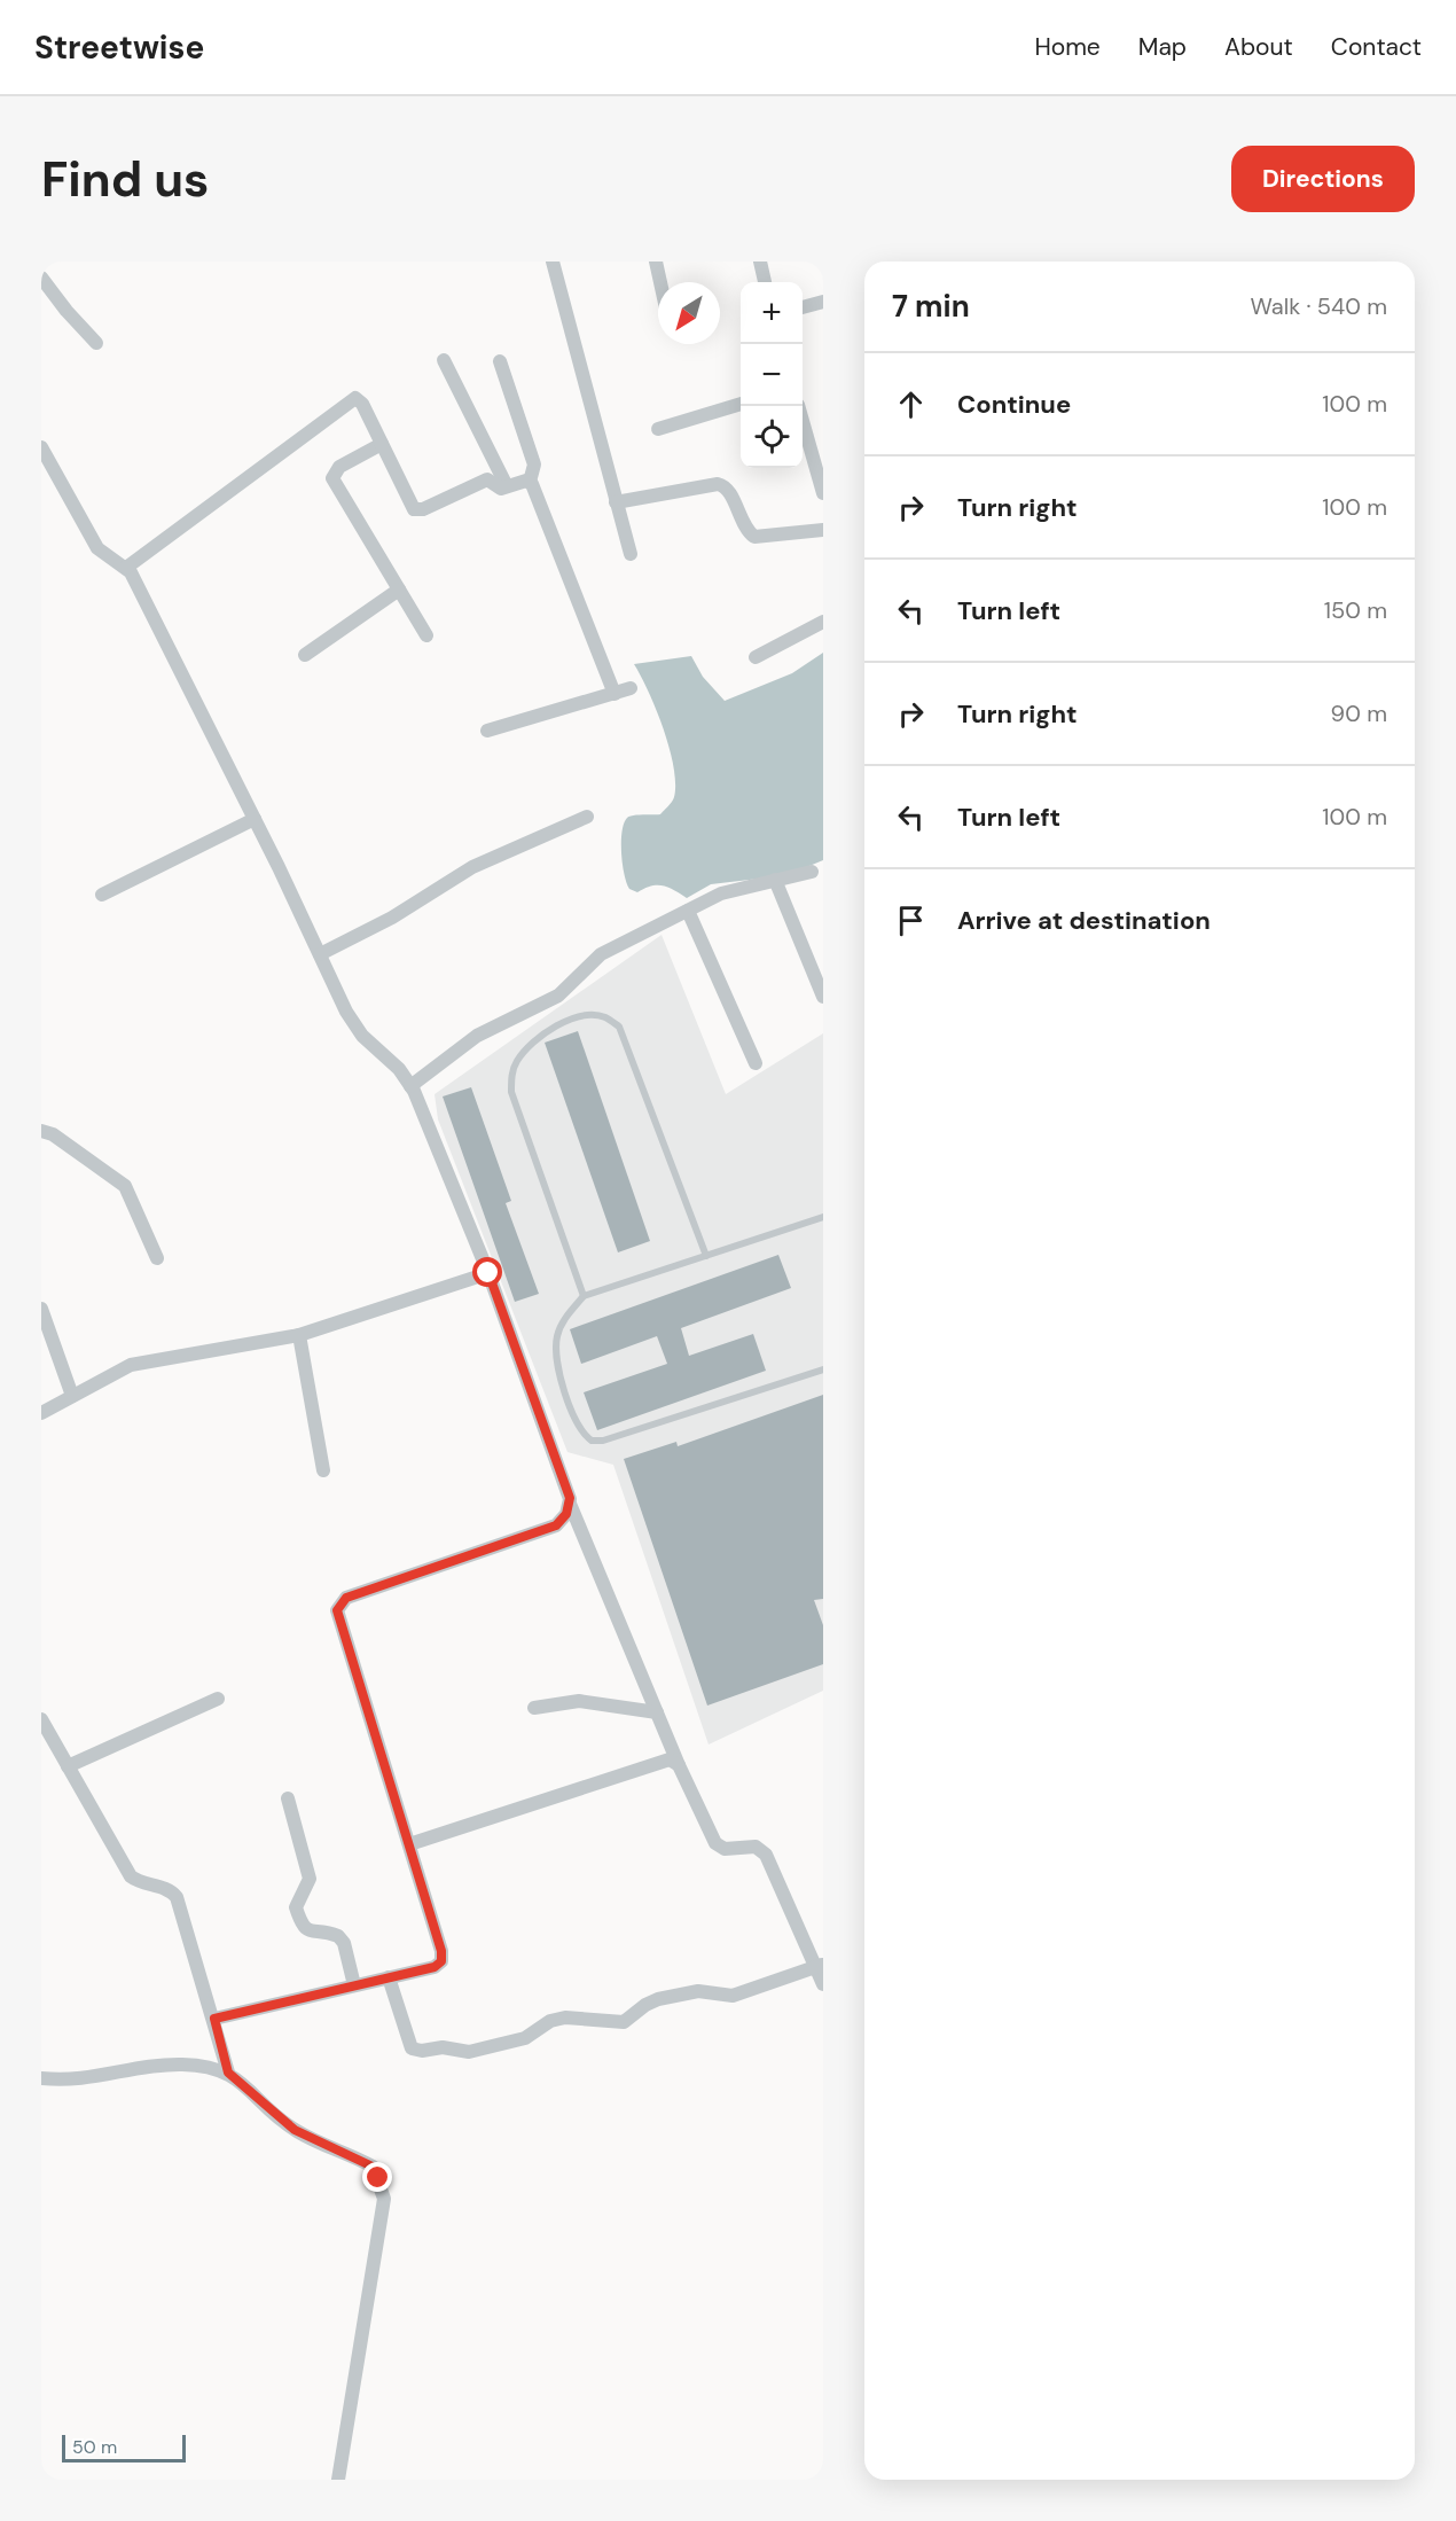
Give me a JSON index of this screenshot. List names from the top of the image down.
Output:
{
  "scale_bar": "50 m",
  "north": "bottom left",
  "page": {
    "header": "Streetwise",
    "nav": [
      "Home",
      "Map",
      "About",
      "Contact"
    ],
    "buttons": "Directions",
    "title": "Find us",
    "heading": ["7 min", "Walk · 540 m"],
    "map_buttons": ["+", "−"],
    "list": [
      ["Continue", "100 m"],
      ["Turn right", "100 m"],
      ["Turn left", "150 m"],
      ["Turn right", "90 m"],
      ["Turn left", "100 m"],
      "Arrive at destination"
    ],
    "scale": "50 m"
  }
}
